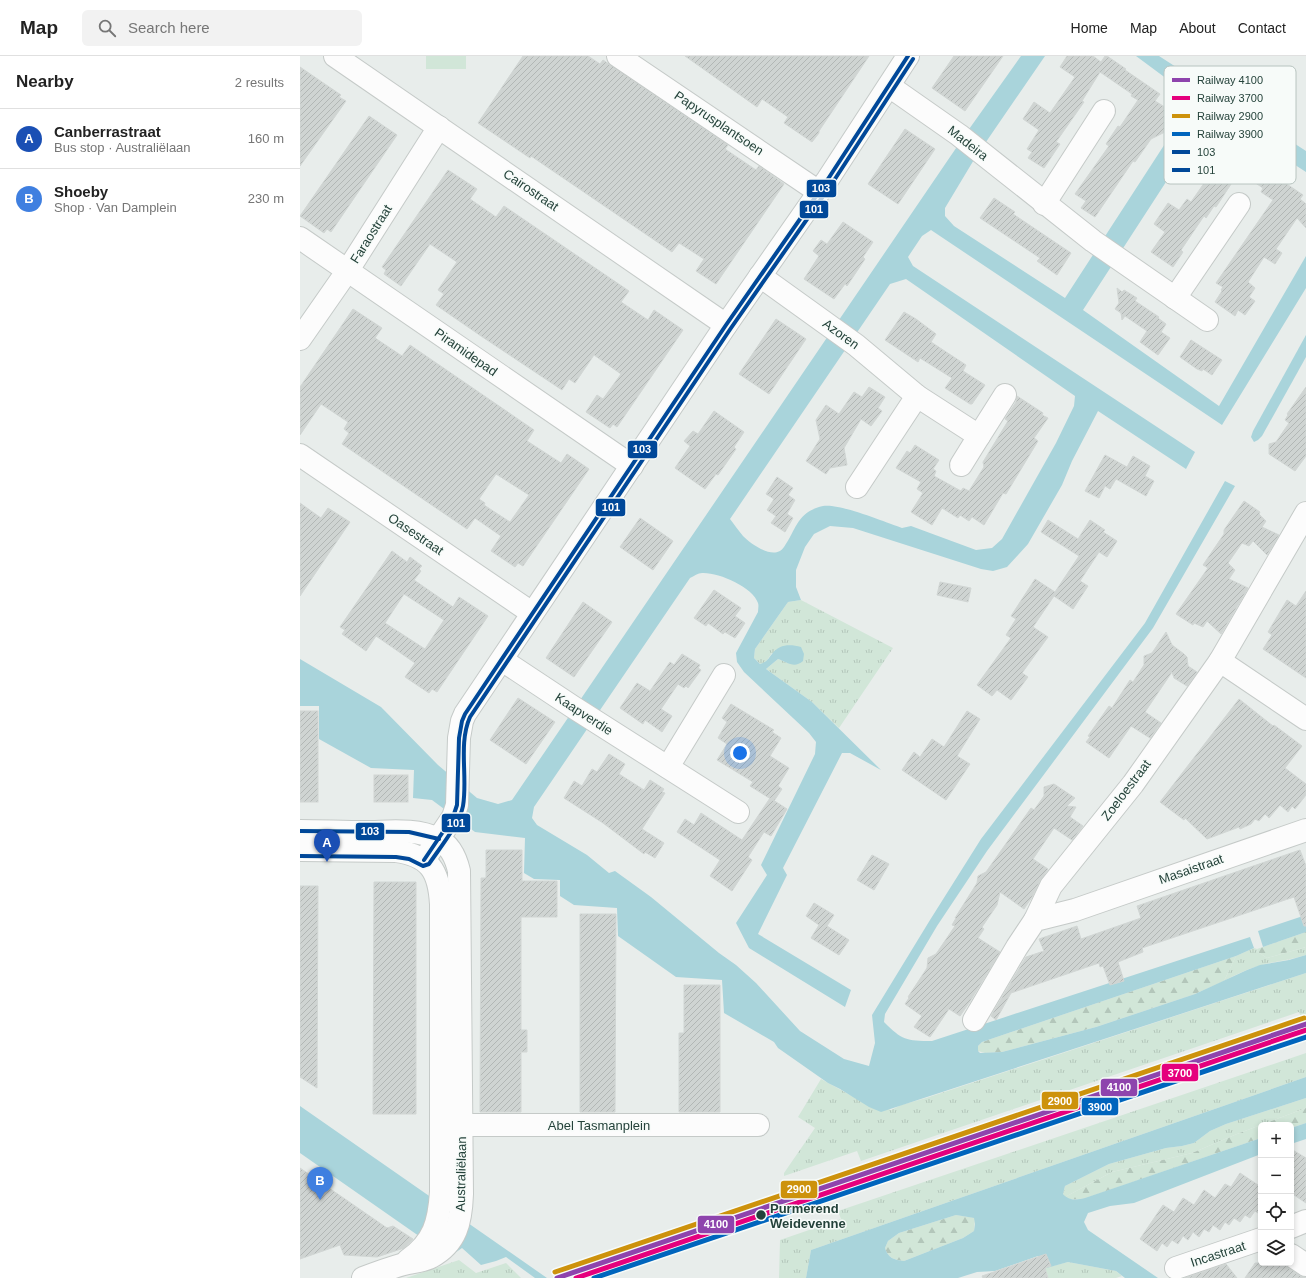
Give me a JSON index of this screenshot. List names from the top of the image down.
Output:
{
  "streets": {
    "street": [
      "Papyrusplantsoen",
      "Madeira",
      "Cairostraat",
      "Faraostraat",
      "Azoren",
      "Piramidepad",
      "Oasestraat",
      "Kaapverdie",
      "Zoeloestraat",
      "Masaistraat",
      "Abel Tasmanplein",
      "Australiëlaan",
      "Incastraat"
    ]
  },
  "crossings": [
    ["Cairostraat", "Faraostraat"],
    ["Faraostraat", "Piramidepad"],
    ["Zoeloestraat", "Masaistraat"],
    ["Abel Tasmanplein", "Australiëlaan"]
  ],
  "places": ["Purmerend Weidevenne"],
  "lines": [
    "transit line 103",
    "transit line 101",
    "rail line 2900",
    "rail line 4100",
    "rail line 3700",
    "rail line 3900"
  ],
  "legend": [
    "Railway 4100",
    "Railway 3700",
    "Railway 2900",
    "Railway 3900",
    "103",
    "101"
  ],
  "page": {
    "header": "Map",
    "search": "Search here",
    "nav": [
      "Home",
      "Map",
      "About",
      "Contact"
    ],
    "heading": ["Nearby", "2 results"],
    "list": [
      {
        "mark": "A",
        "name": "Canberrastraat",
        "note": "Bus stop · Australiëlaan",
        "value": "160 m"
      },
      {
        "mark": "B",
        "name": "Shoeby",
        "note": "Shop · Van Damplein",
        "value": "230 m"
      }
    ],
    "pins": ["A", "B"],
    "map_buttons": ["+", "−"]
  }
}
